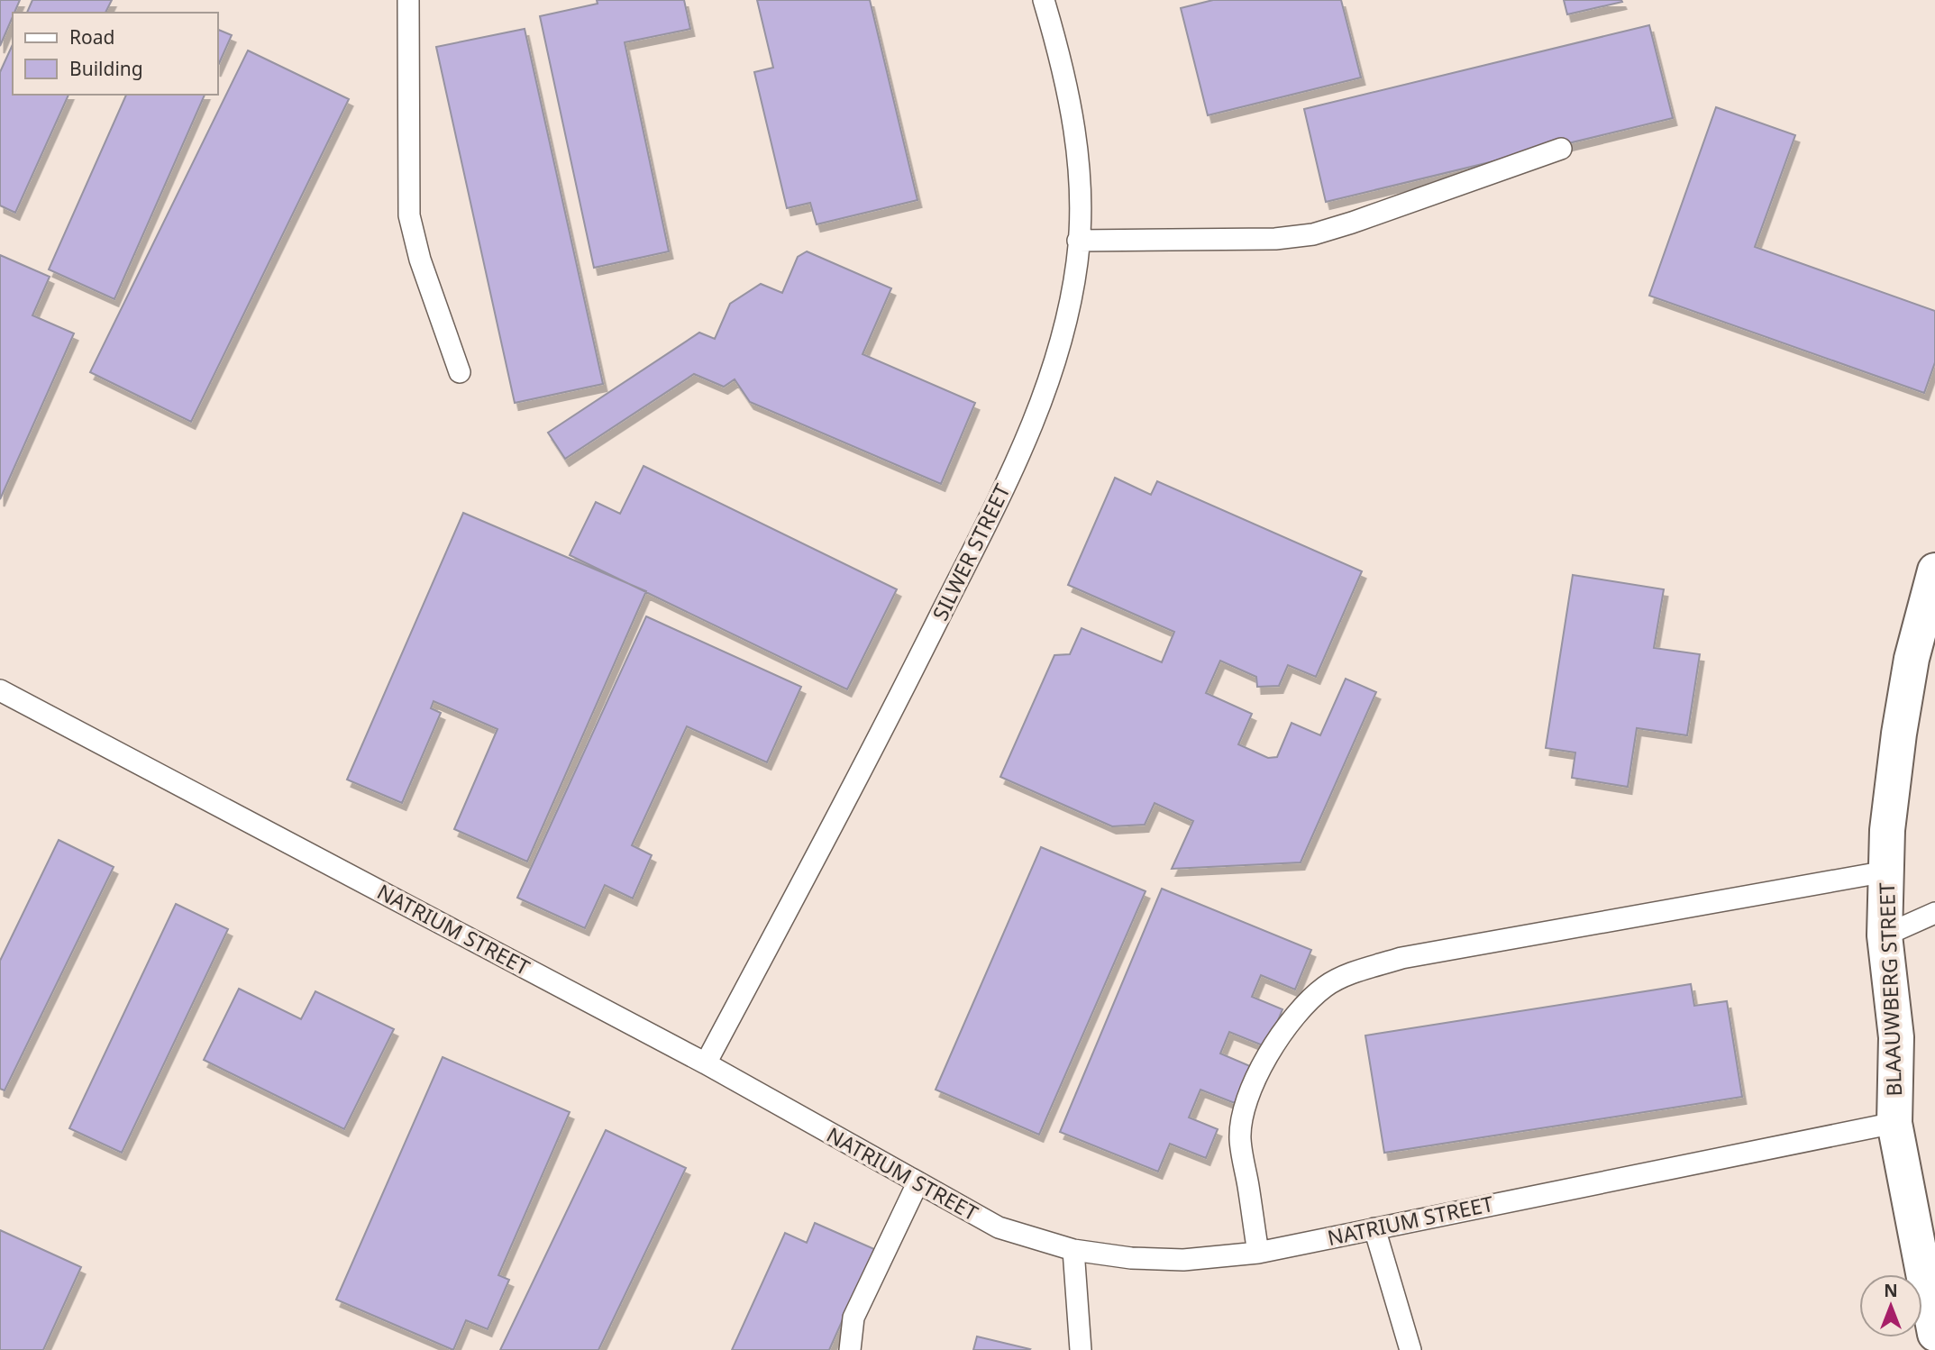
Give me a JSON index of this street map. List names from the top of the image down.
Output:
{
  "streets": {
    "street": ["BLAAUWBERG STREET"],
    "lane": ["SILWER STREET", "NATRIUM STREET"]
  },
  "crossings": [
    ["SILWER STREET", "NATRIUM STREET"],
    ["NATRIUM STREET", "BLAAUWBERG STREET"]
  ],
  "legend": ["Road", "Building"],
  "north": "top"
}
